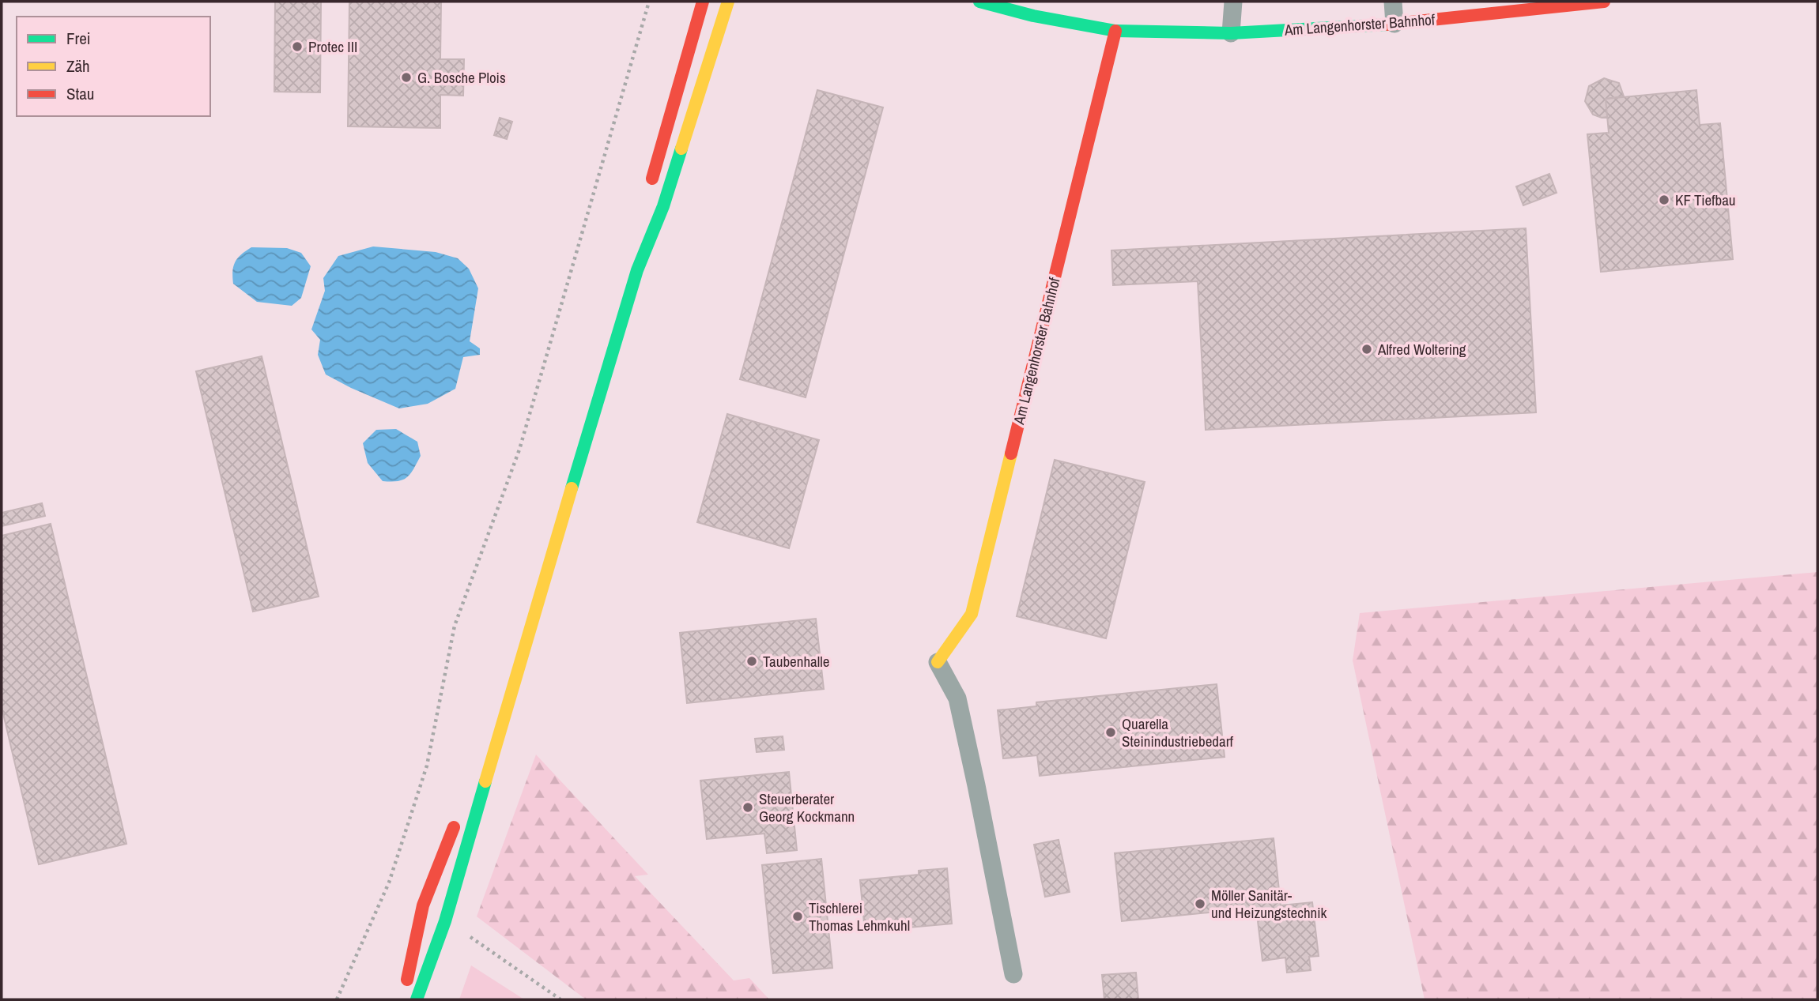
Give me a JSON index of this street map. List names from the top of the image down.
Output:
{
  "streets": {
    "street": ["Am Langenhorster Bahnhof"]
  },
  "places": [
    "Protec III",
    "G. Bosche Plois",
    "KF Tiefbau",
    "Alfred Woltering",
    "Taubenhalle",
    "Quarella Steinindustriebedarf",
    "Steuerberater Georg Kockmann",
    "Möller Sanitär- und Heizungstechnik",
    "Tischlerei Thomas Lehmkuhl"
  ],
  "legend": ["Frei", "Zäh", "Stau"]
}
